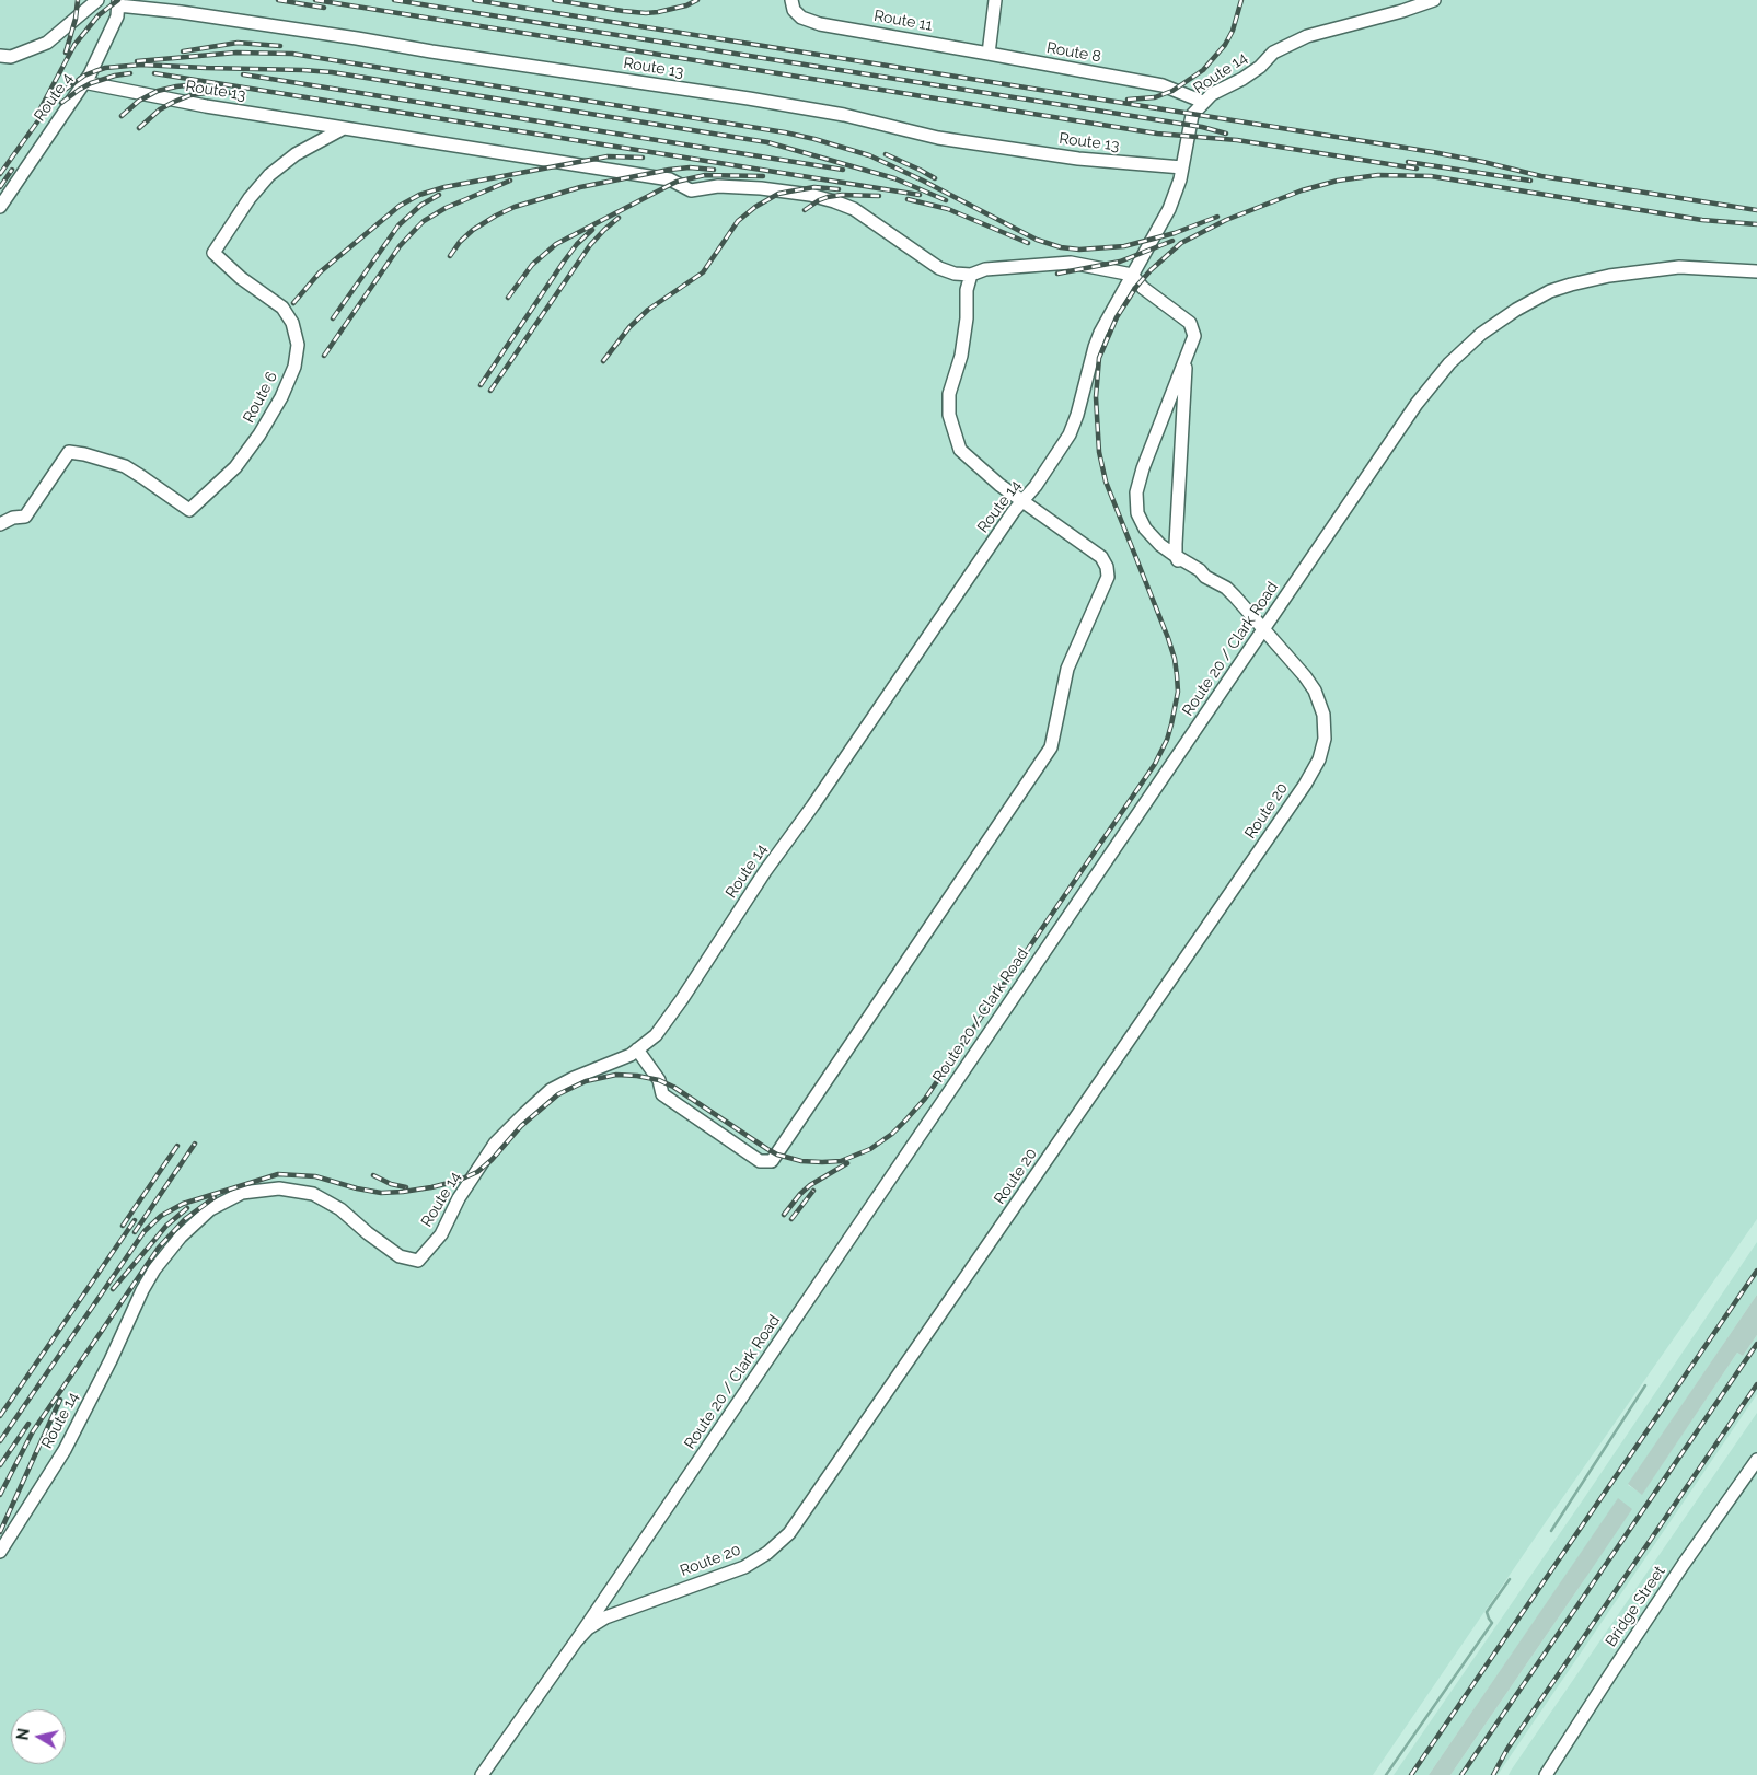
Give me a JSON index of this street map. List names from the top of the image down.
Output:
{
  "streets": {
    "street": [
      "Route 11",
      "Route 8",
      "Route 13",
      "Route 14",
      "Route 4",
      "Route 6",
      "Route 20 / Clark Road",
      "Route 20",
      "Bridge Street"
    ]
  },
  "crossings": [
    ["Route 11", "Route 8"],
    ["Route 8", "Route 14"],
    ["Route 13", "Route 14"],
    ["Route 13", "Route 4"],
    ["Route 13", "Route 6"],
    ["Route 20 / Clark Road", "Route 20"]
  ],
  "north": "left"
}
